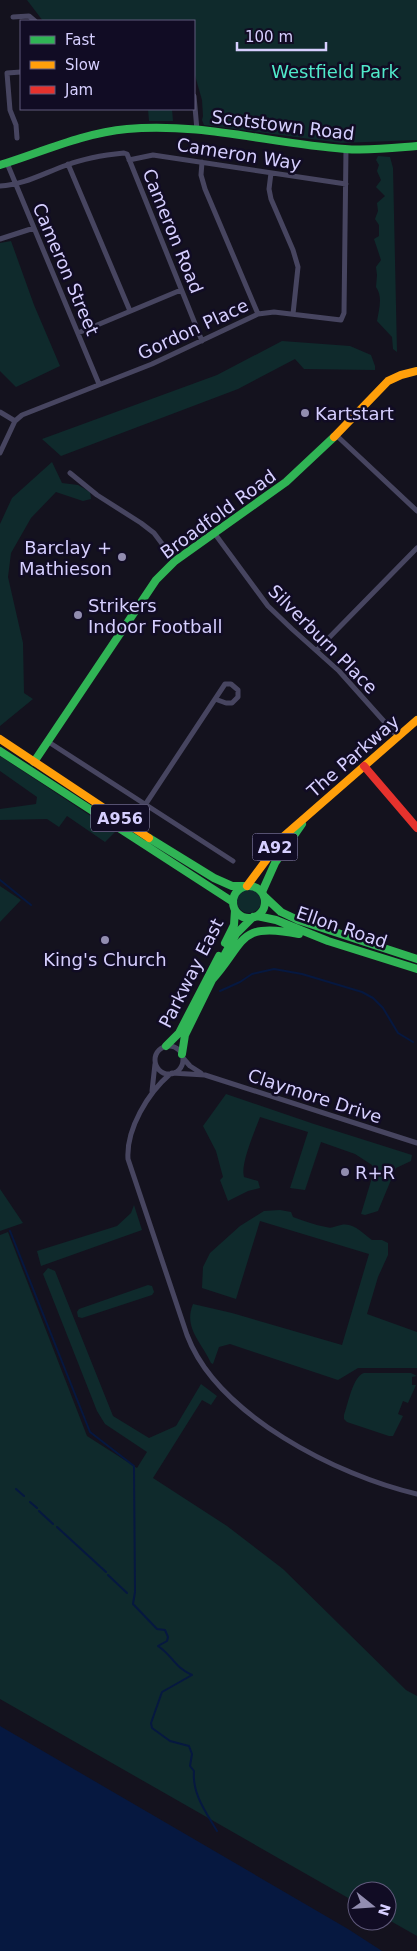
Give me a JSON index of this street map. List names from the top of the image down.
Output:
{
  "streets": {
    "main road": [
      "Scotstown Road",
      "Broadfold Road",
      "The Parkway",
      "A956",
      "A92",
      "Ellon Road",
      "Parkway East"
    ],
    "street": [
      "Cameron Way",
      "Cameron Road",
      "Cameron Street",
      "Gordon Place",
      "Silverburn Place",
      "Claymore Drive"
    ]
  },
  "crossings": [
    ["Scotstown Road", "Cameron Street"],
    ["Scotstown Road", "Gordon Place"],
    ["Cameron Way", "Cameron Road"],
    ["Cameron Way", "Gordon Place"],
    ["Cameron Road", "Gordon Place"],
    ["Cameron Street", "Gordon Place"],
    ["Broadfold Road", "Silverburn Place"],
    ["Broadfold Road", "A956"],
    ["Silverburn Place", "The Parkway"],
    ["The Parkway", "A956"],
    ["The Parkway", "A92"],
    ["The Parkway", "Ellon Road"],
    ["The Parkway", "Parkway East"],
    ["A956", "A92"],
    ["A956", "Ellon Road"],
    ["A956", "Parkway East"],
    ["A92", "Ellon Road"],
    ["A92", "Parkway East"],
    ["Ellon Road", "Parkway East"],
    ["Parkway East", "Claymore Drive"]
  ],
  "parks": ["Westfield Park"],
  "places": [
    "Kartstart",
    "Barclay + Mathieson",
    "Strikers Indoor Football",
    "King's Church",
    "R+R"
  ],
  "legend": ["Fast", "Slow", "Jam"],
  "scale_bar": "100 m",
  "north": "right"
}
